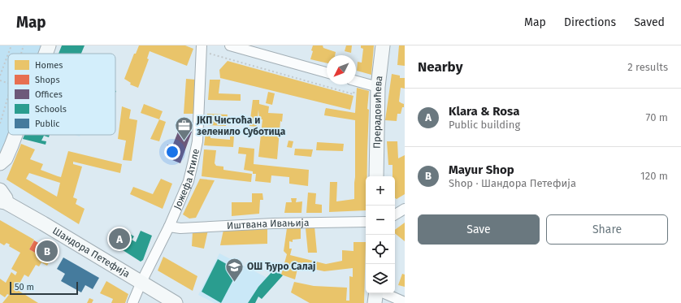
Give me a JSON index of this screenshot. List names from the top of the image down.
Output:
{
  "streets": {
    "street": [
      "Прерадовићева",
      "Јожефа Атиле",
      "Иштвана Ивањија",
      "Шандора Петефија"
    ]
  },
  "crossings": [
    ["Јожефа Атиле", "Иштвана Ивањија"],
    ["Јожефа Атиле", "Шандора Петефија"]
  ],
  "places": {
    "office": ["ЈКП Чистоћа и зеленило Суботица"],
    "school or university": ["ОШ Ђуро Салај"]
  },
  "legend": [
    "Homes",
    "Shops",
    "Offices",
    "Schools",
    "Public"
  ],
  "scale_bar": "50 m",
  "north": "bottom left",
  "page": {
    "header": "Map",
    "nav": ["Map", "Directions", "Saved"],
    "heading": ["Nearby", "2 results"],
    "list": [
      {
        "mark": "A",
        "name": "Klara & Rosa",
        "note": "Public building",
        "value": "70 m"
      },
      {
        "mark": "B",
        "name": "Mayur Shop",
        "note": "Shop · Шандора Петефија",
        "value": "120 m"
      }
    ],
    "map_buttons": ["+", "−"],
    "buttons": ["Save", "Share"],
    "pins": ["A", "B"],
    "scale": "50 m"
  }
}
